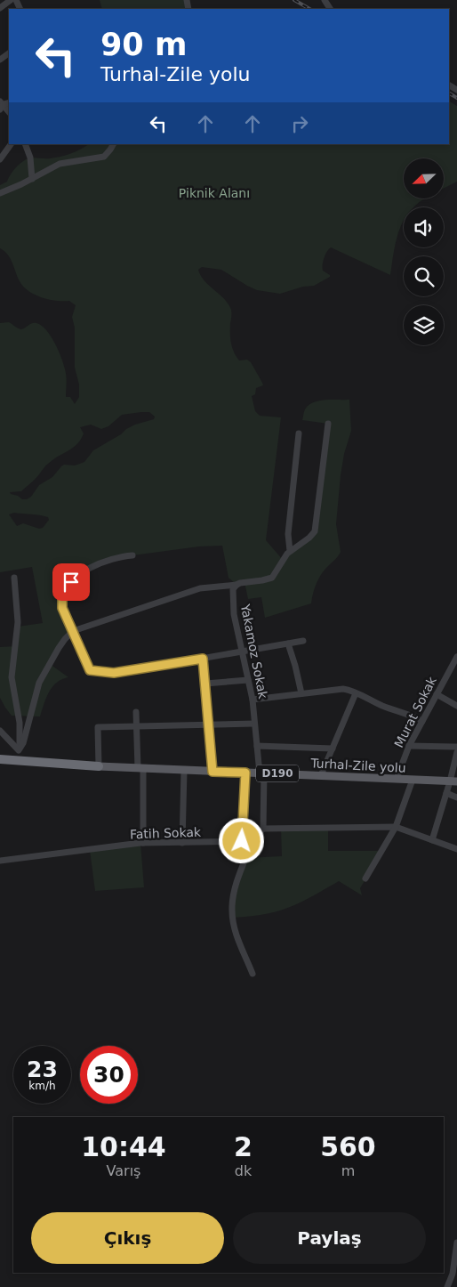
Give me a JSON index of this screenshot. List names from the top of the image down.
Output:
{
  "streets": {
    "highway": ["D190"],
    "main road": ["Turhal-Zile yolu"],
    "street": ["Yakamoz Sokak", "Murat Sokak", "Fatih Sokak"]
  },
  "crossings": [
    ["Yakamoz Sokak", "Turhal-Zile yolu"],
    ["Murat Sokak", "Turhal-Zile yolu"],
    ["Turhal-Zile yolu", "D190"]
  ],
  "parks": ["Piknik Alanı"],
  "north": "bottom left",
  "page": {
    "turn": ["90 m", "Turhal-Zile yolu"],
    "speed": "23 km/h",
    "limit": "30",
    "eta": [
      "10:44",
      "Varış",
      "2",
      "dk",
      "560",
      "m"
    ],
    "buttons": ["Çıkış", "Paylaş"]
  }
}
